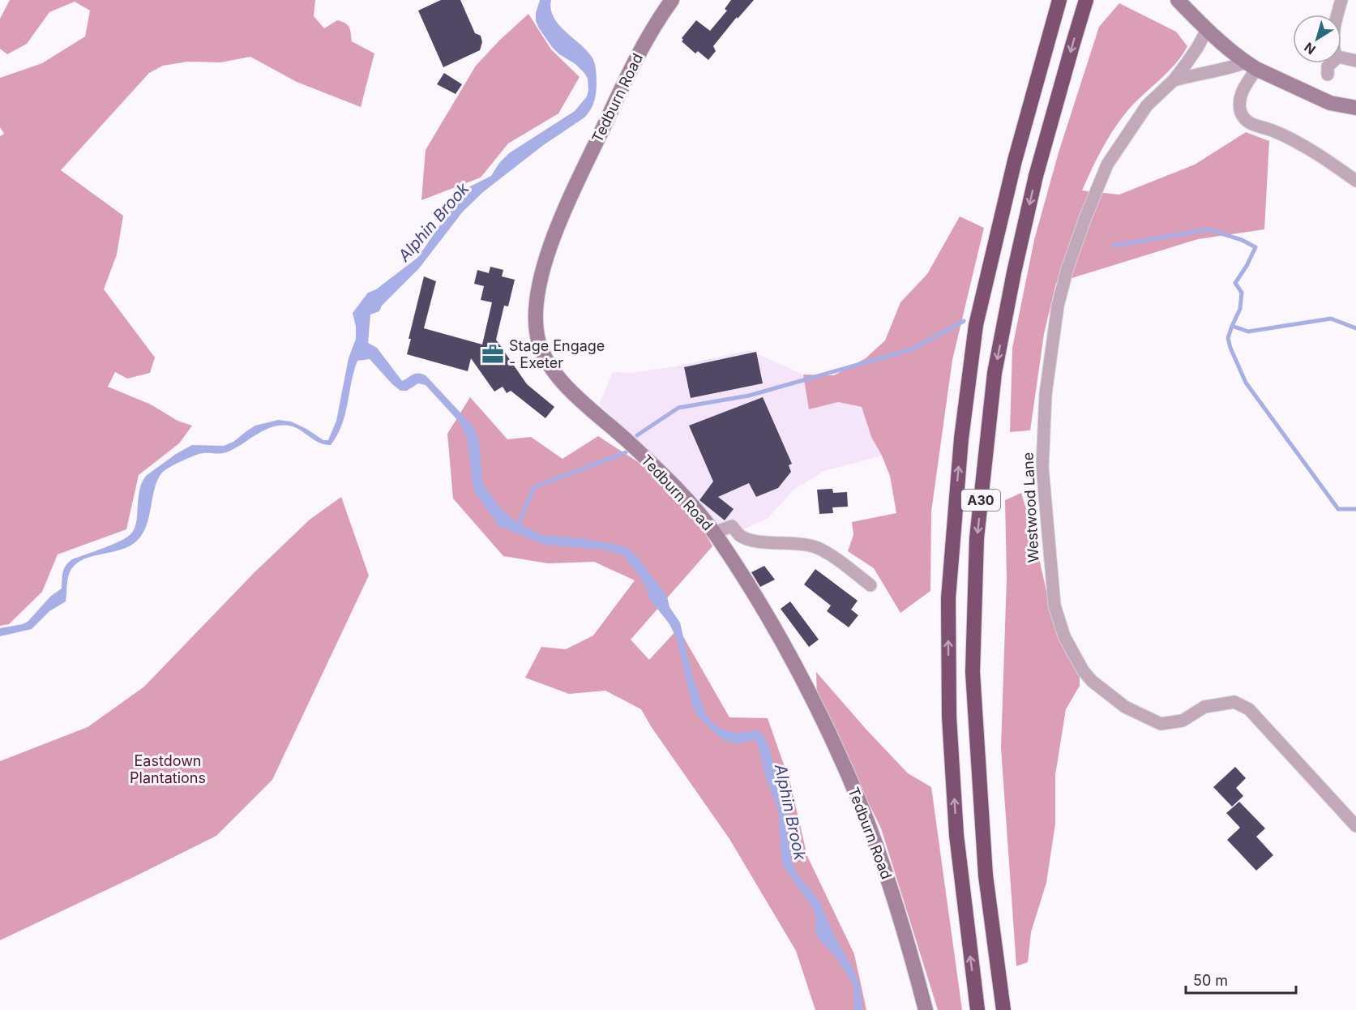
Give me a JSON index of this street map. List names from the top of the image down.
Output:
{
  "streets": {
    "highway": ["A30"],
    "street": ["Tedburn Road", "Westwood Lane"]
  },
  "water": ["Alphin Brook"],
  "parks": ["Eastdown Plantations"],
  "places": {
    "office": ["Stage Engage - Exeter"]
  },
  "scale_bar": "50 m",
  "north": "bottom left"
}
